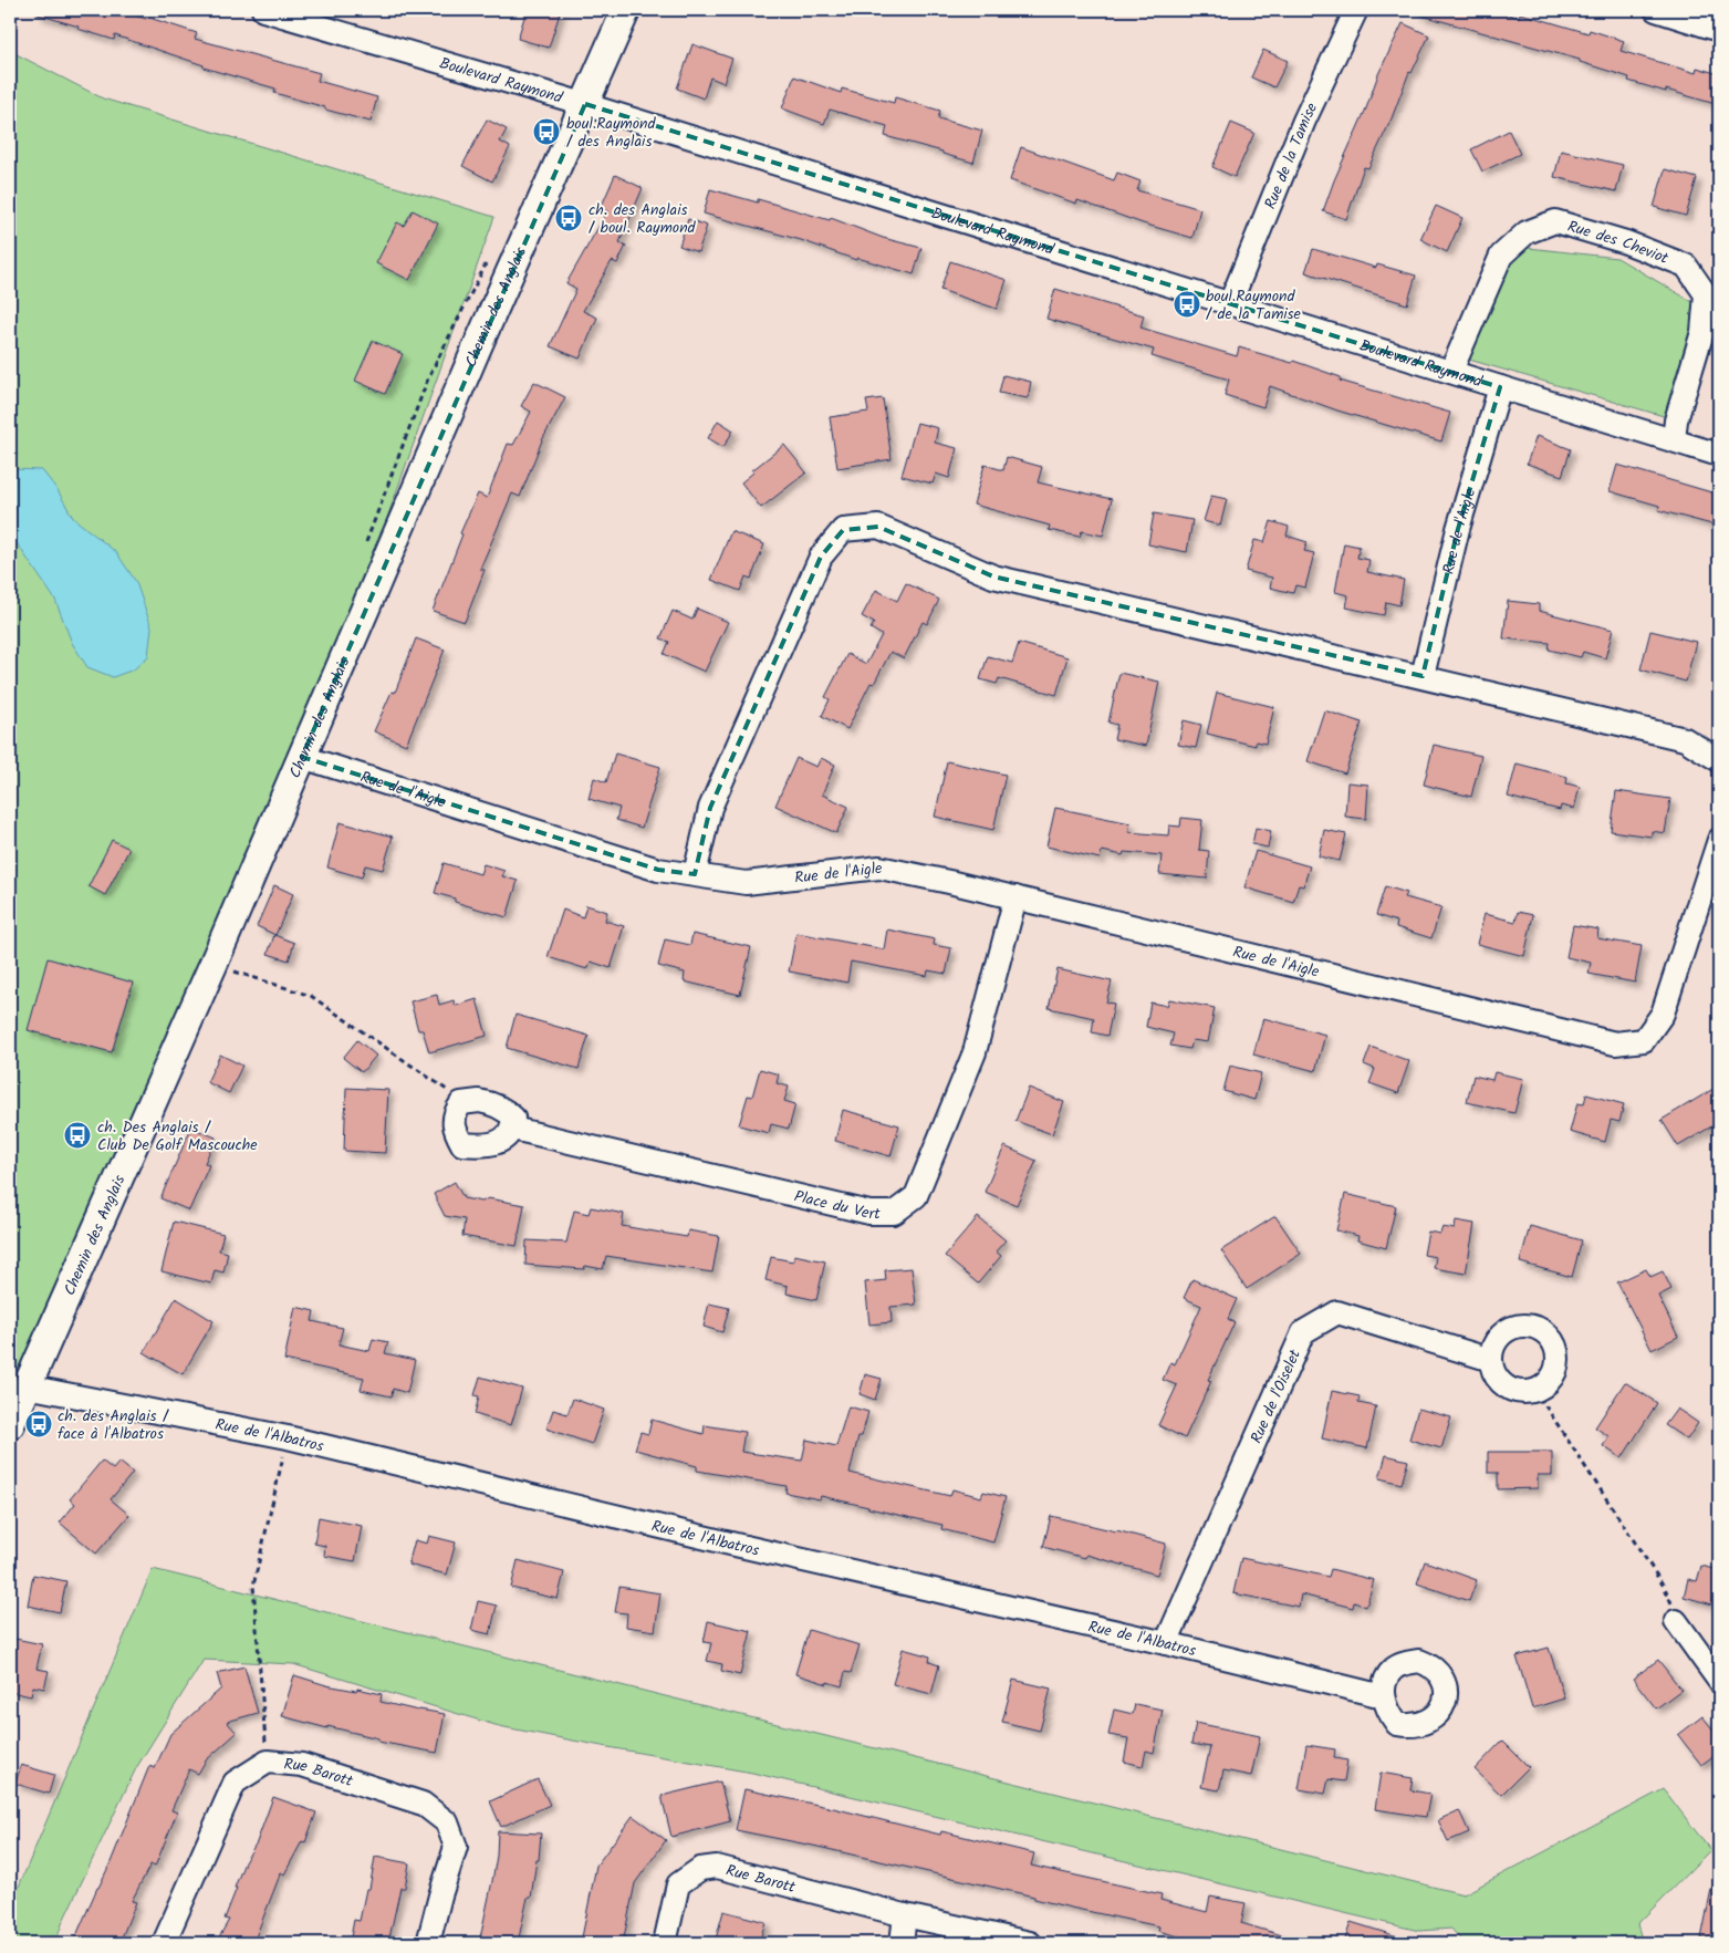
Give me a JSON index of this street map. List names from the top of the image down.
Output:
{
  "streets": {
    "street": [
      "Boulevard Raymond",
      "Rue de la Tamise",
      "Rue des Cheviot",
      "Chemin des Anglais",
      "Rue de l'Aigle",
      "Place du Vert",
      "Rue de l'Oiselet",
      "Rue de l'Albatros",
      "Rue Barott"
    ]
  },
  "crossings": [
    ["Boulevard Raymond", "Rue de la Tamise"],
    ["Boulevard Raymond", "Rue des Cheviot"],
    ["Boulevard Raymond", "Chemin des Anglais"],
    ["Boulevard Raymond", "Rue de l'Aigle"],
    ["Chemin des Anglais", "Rue de l'Aigle"],
    ["Chemin des Anglais", "Rue de l'Albatros"],
    ["Rue de l'Aigle", "Place du Vert"],
    ["Rue de l'Oiselet", "Rue de l'Albatros"]
  ],
  "places": {
    "bus stop": [
      "boul.Raymond / des Anglais",
      "ch. des Anglais / boul. Raymond",
      "boul.Raymond / de la Tamise",
      "ch. Des Anglais / Club De Golf Mascouche",
      "ch. des Anglais / face à l'Albatros"
    ]
  }
}
